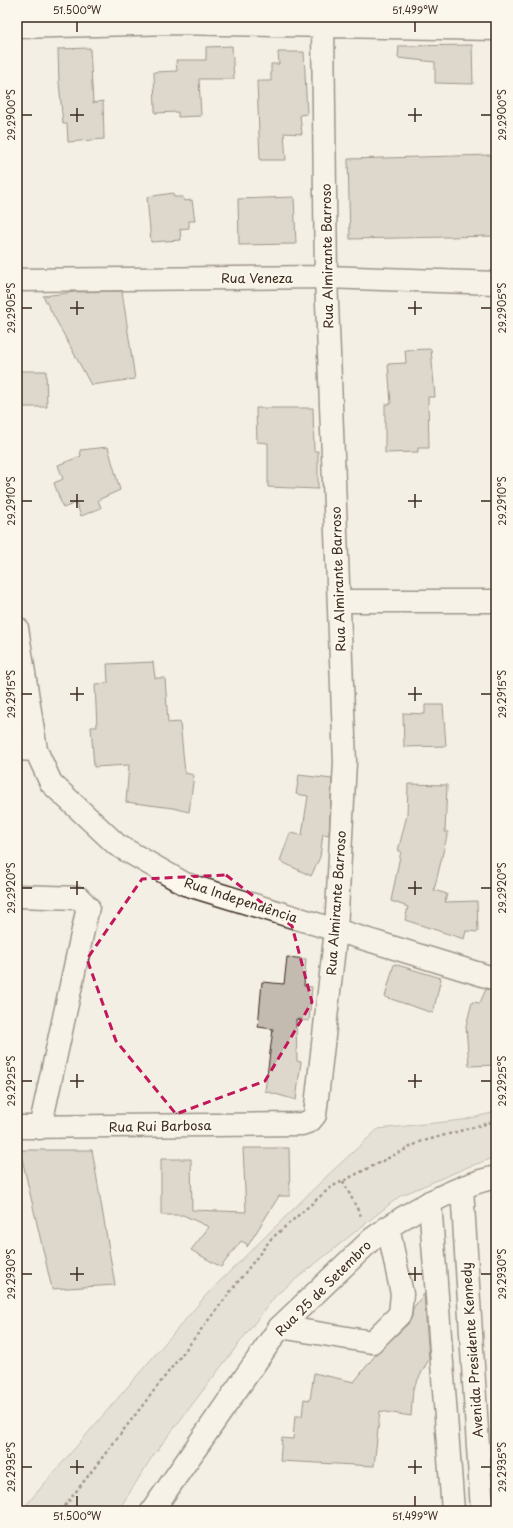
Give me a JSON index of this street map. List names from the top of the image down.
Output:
{
  "streets": {
    "street": [
      "Rua Almirante Barroso",
      "Rua Veneza",
      "Rua Independência",
      "Rua Rui Barbosa",
      "Rua 25 de Setembro",
      "Avenida Presidente Kennedy"
    ]
  },
  "crossings": [
    ["Rua Almirante Barroso", "Rua Veneza"],
    ["Rua Almirante Barroso", "Rua Independência"],
    ["Rua Almirante Barroso", "Rua Rui Barbosa"],
    ["Rua 25 de Setembro", "Avenida Presidente Kennedy"]
  ],
  "coordinates": [
    "51.500°W",
    "51.499°W",
    "29.2900°S",
    "29.2905°S",
    "29.2910°S",
    "29.2915°S",
    "29.2920°S",
    "29.2925°S",
    "29.2930°S",
    "29.2935°S"
  ]
}
